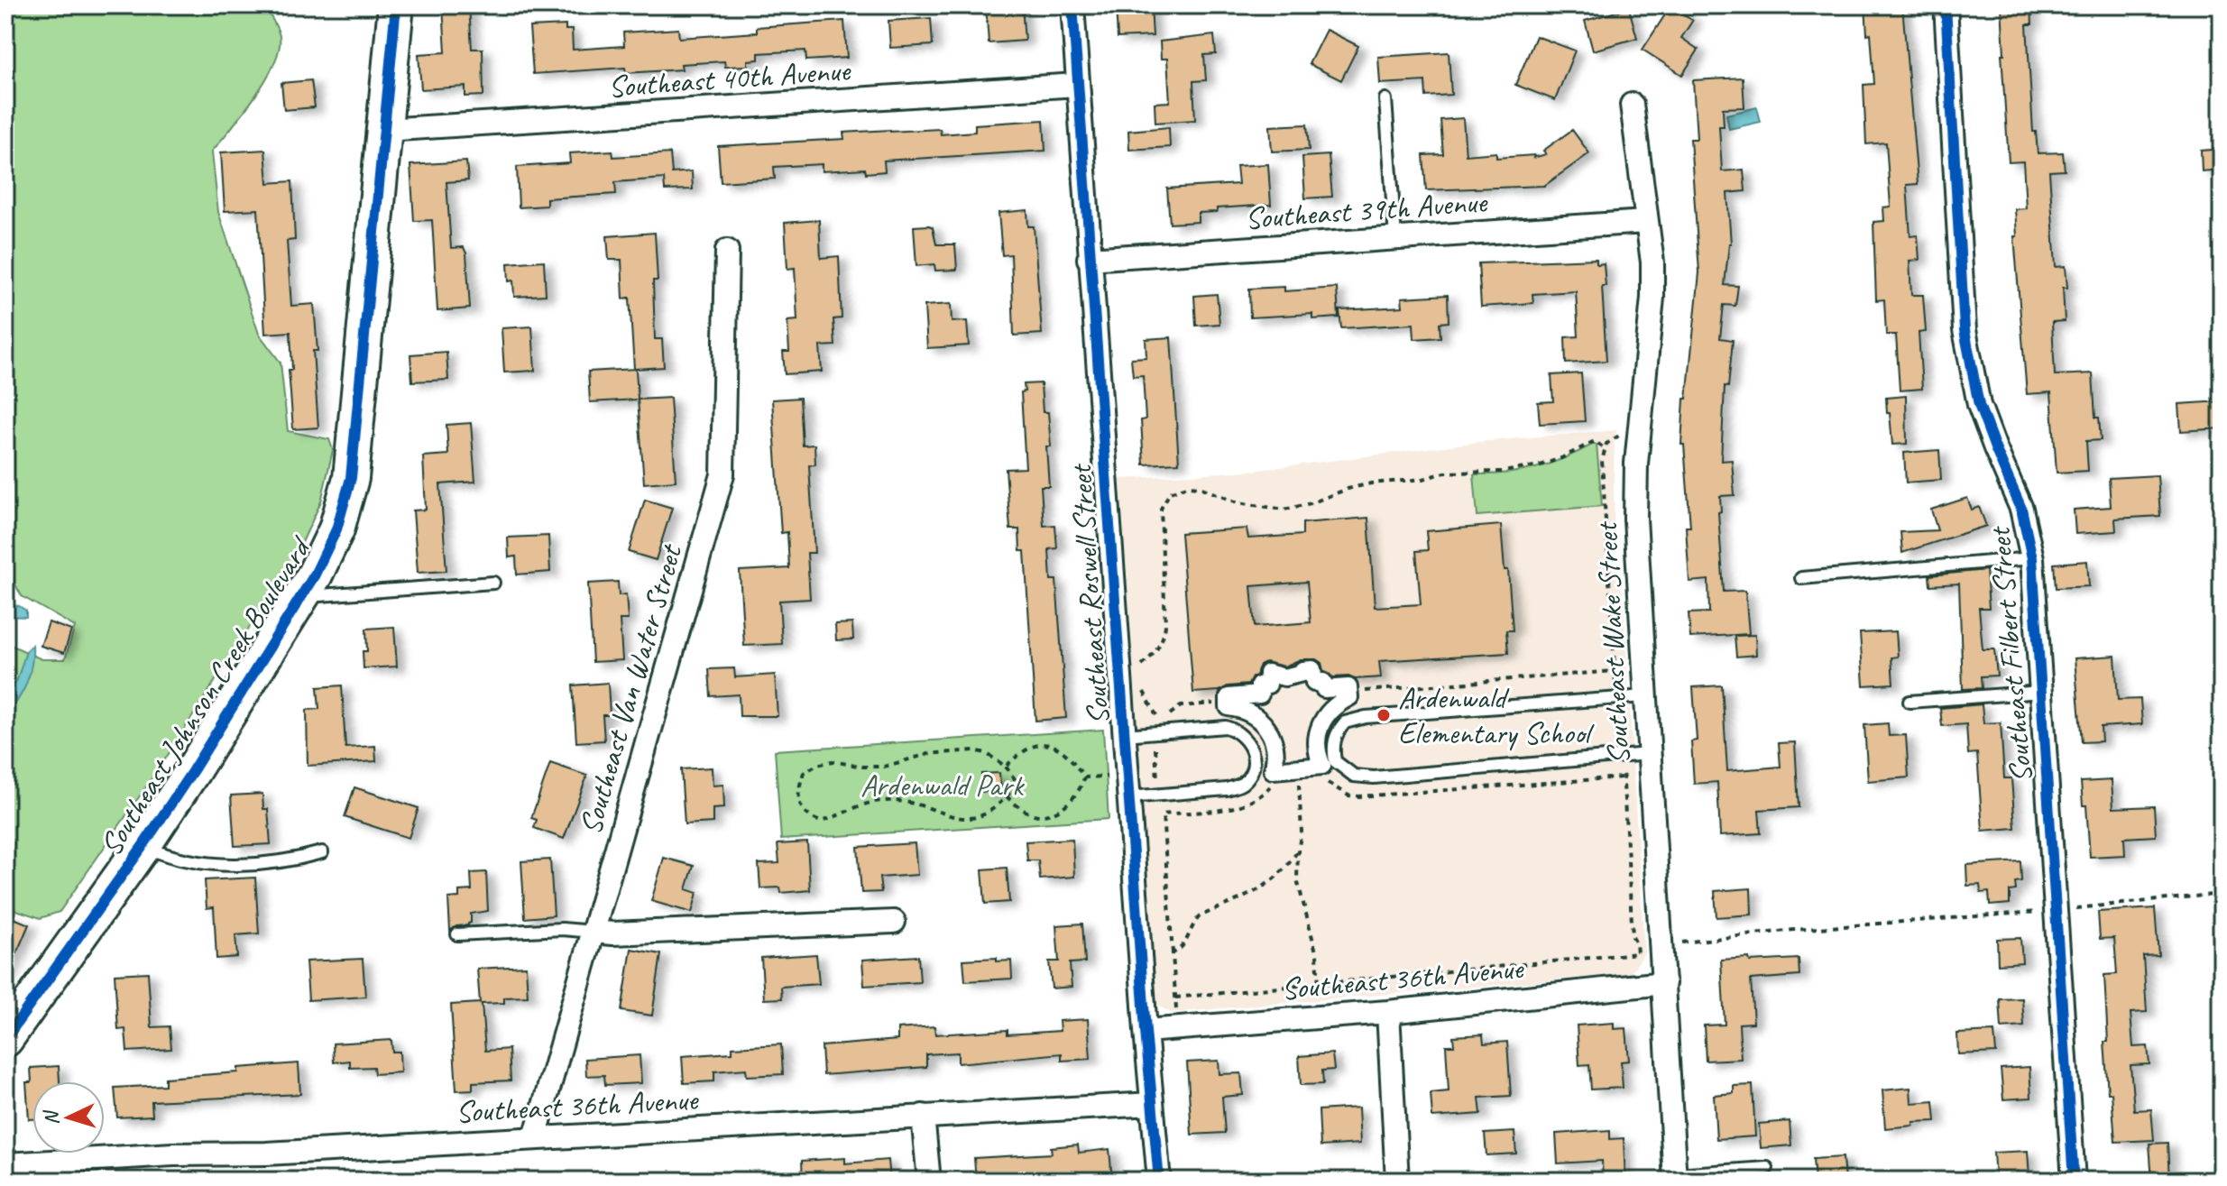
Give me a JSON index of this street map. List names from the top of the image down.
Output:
{
  "streets": {
    "main road": ["Southeast Johnson Creek Boulevard"],
    "street": [
      "Southeast 40th Avenue",
      "Southeast 39th Avenue",
      "Southeast Roswell Street",
      "Southeast Wake Street",
      "Southeast Filbert Street",
      "Southeast Van Water Street",
      "Southeast 36th Avenue"
    ]
  },
  "crossings": [
    ["Southeast 40th Avenue", "Southeast Roswell Street"],
    ["Southeast 40th Avenue", "Southeast Johnson Creek Boulevard"],
    ["Southeast 39th Avenue", "Southeast Roswell Street"],
    ["Southeast 39th Avenue", "Southeast Wake Street"],
    ["Southeast Roswell Street", "Southeast 36th Avenue"],
    ["Southeast Wake Street", "Southeast 36th Avenue"],
    ["Southeast Van Water Street", "Southeast 36th Avenue"]
  ],
  "parks": ["Ardenwald Park"],
  "places": ["Ardenwald Elementary School"],
  "north": "left"
}
